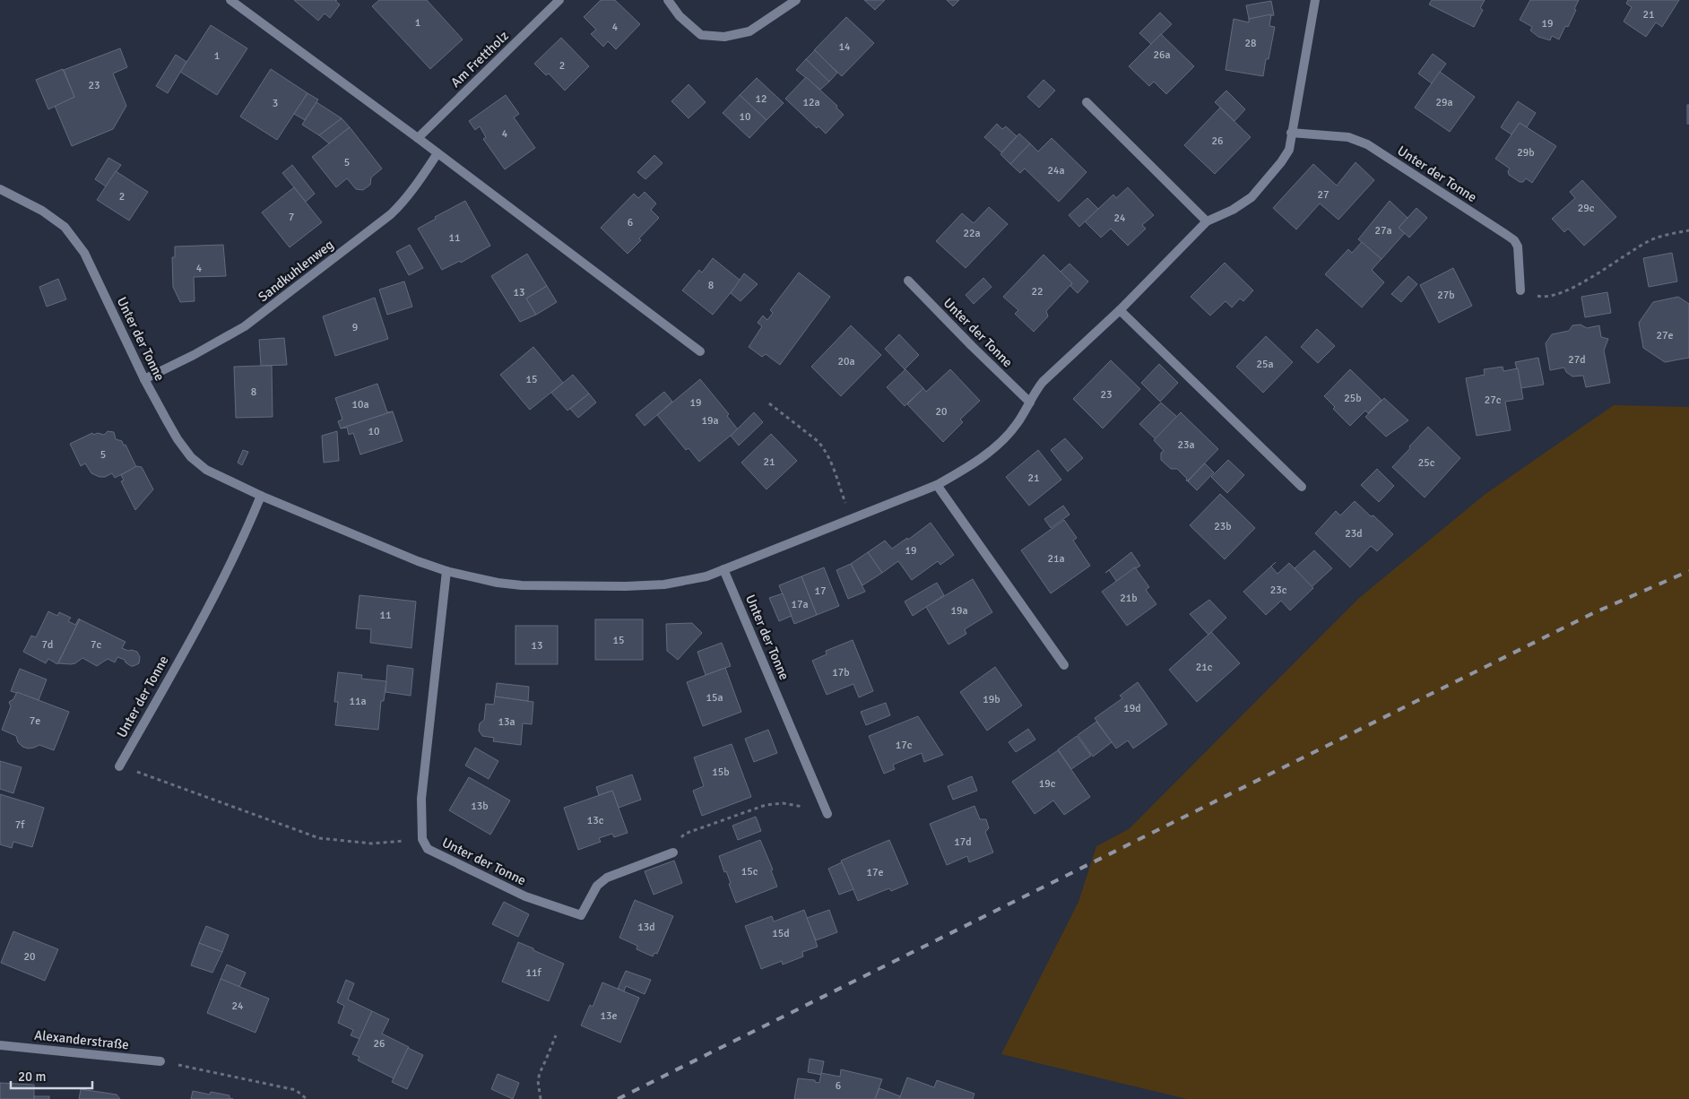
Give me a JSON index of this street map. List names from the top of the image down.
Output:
{
  "streets": {
    "street": [
      "Am Frettholz",
      "Unter der Tonne",
      "Sandkuhlenweg",
      "Alexanderstraße"
    ]
  },
  "crossings": [
    ["Unter der Tonne", "Sandkuhlenweg"]
  ],
  "house_numbers": [
    "21",
    "1",
    "19",
    "4",
    "28",
    "14",
    "26a",
    "1",
    "2",
    "23",
    "12",
    "12a",
    "29a",
    "3",
    "10",
    "4",
    "26",
    "29b",
    "5",
    "24a",
    "27",
    "2",
    "29c",
    "7",
    "24",
    "6",
    "27a",
    "22a",
    "11",
    "4",
    "8",
    "22",
    "13",
    "27b",
    "9",
    "27e",
    "27d",
    "20a",
    "25a",
    "15",
    "8",
    "23",
    "25b",
    "27c",
    "19",
    "10a",
    "20",
    "19a",
    "10",
    "23a",
    "5",
    "21",
    "25c",
    "21",
    "23b",
    "23d",
    "19",
    "21a",
    "23c",
    "17",
    "21b",
    "17a",
    "19a",
    "11",
    "15",
    "7d",
    "7c",
    "13",
    "21c",
    "17b",
    "15a",
    "19b",
    "11a",
    "19d",
    "7e",
    "13a",
    "17c",
    "15b",
    "19c",
    "13b",
    "13c",
    "7f",
    "17d",
    "15c",
    "17e",
    "13d",
    "15d",
    "20",
    "11f",
    "24",
    "13e",
    "26",
    "6"
  ],
  "scale_bar": "20 m"
}
